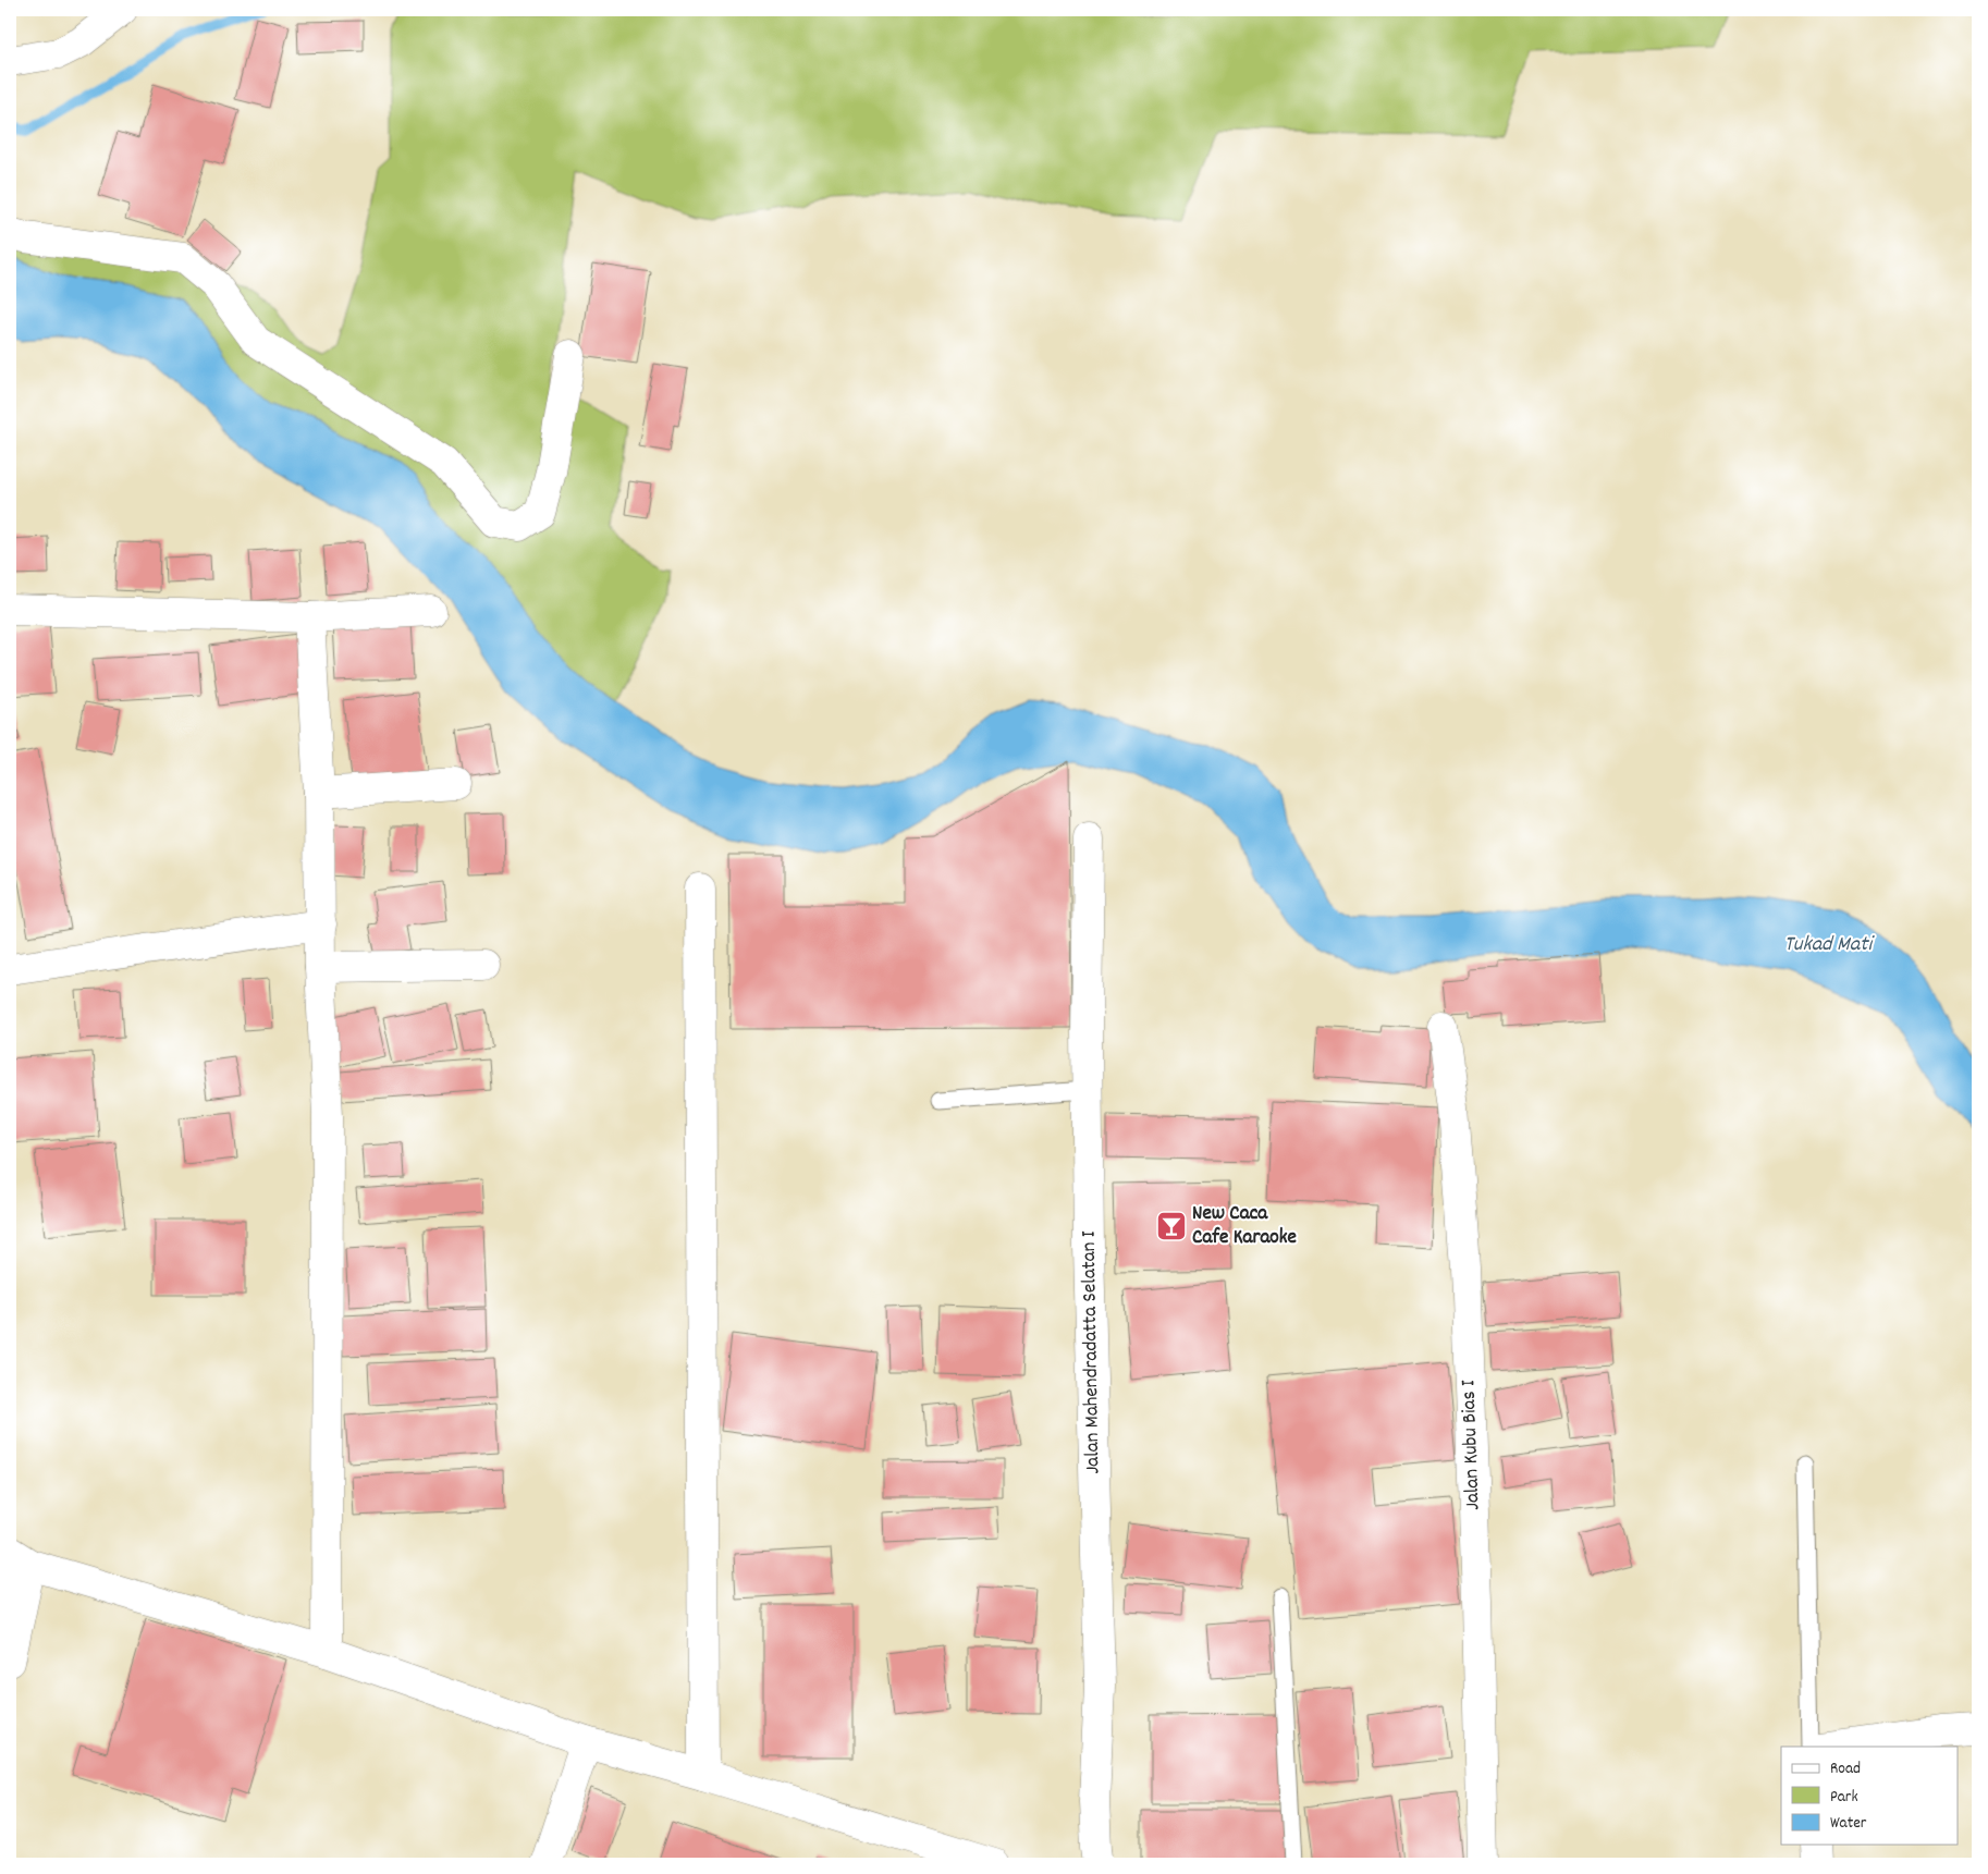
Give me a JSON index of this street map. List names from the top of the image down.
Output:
{
  "streets": {
    "street": ["Jalan Mahendradatta Selatan I", "Jalan Kubu Bias I"]
  },
  "water": ["Tukad Mati"],
  "places": {
    "bar": ["New Caca Cafe Karaoke"]
  },
  "legend": ["Road", "Park", "Water"]
}
